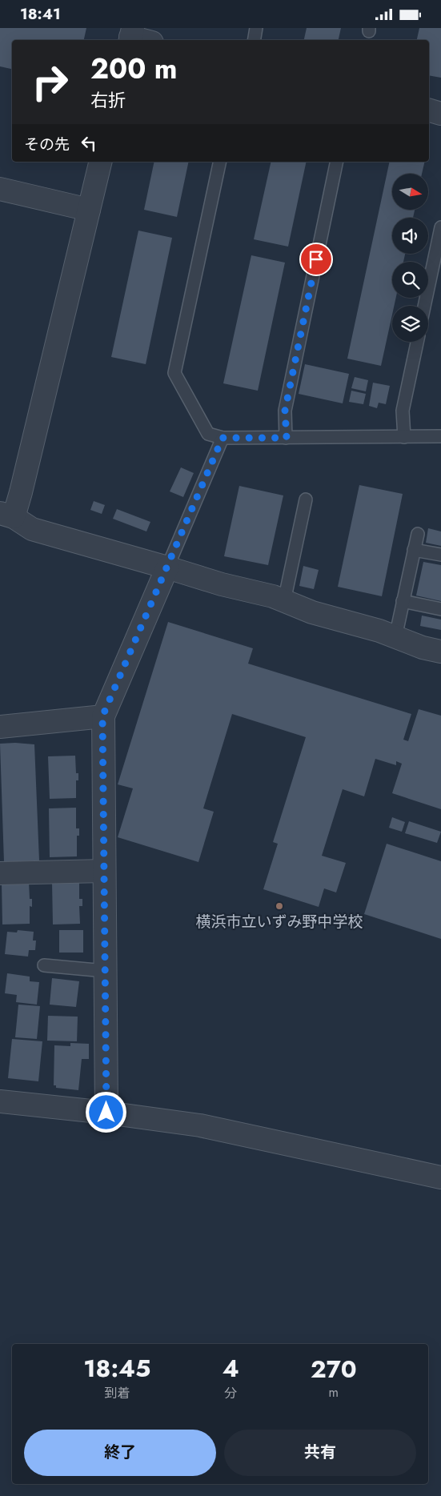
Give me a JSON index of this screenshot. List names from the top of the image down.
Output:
{
  "places": ["横浜市立いずみ野中学校"],
  "north": "right",
  "page": {
    "status": "18:41",
    "turn": ["200 m", "右折"],
    "then": "その先",
    "eta": [
      "18:45",
      "到着",
      "4",
      "分",
      "270",
      "m"
    ],
    "buttons": ["終了", "共有"]
  }
}
